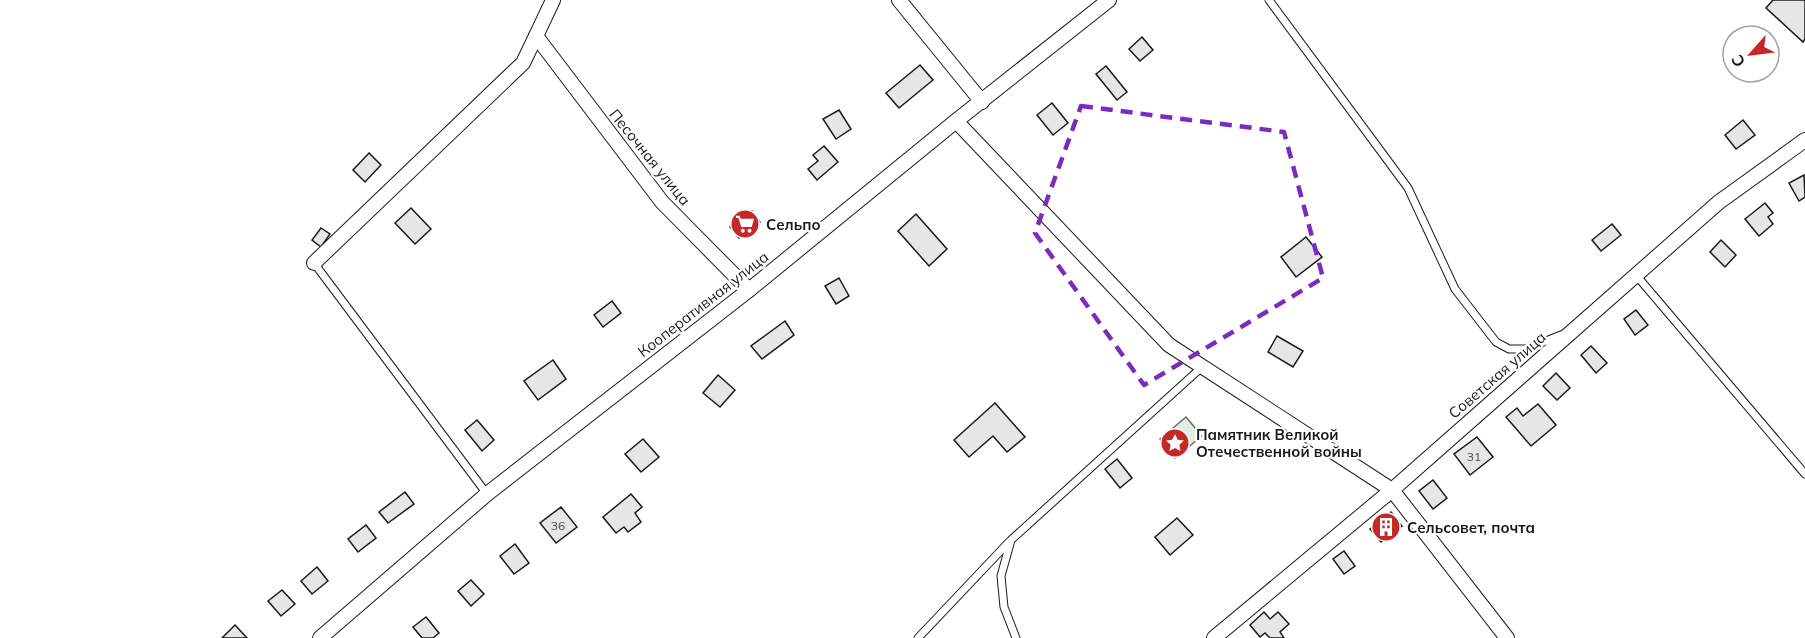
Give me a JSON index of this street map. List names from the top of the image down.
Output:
{
  "streets": {
    "street": ["Песочная улица", "Кооперативная улица", "Советская улица"]
  },
  "crossings": [
    ["Песочная улица", "Кооперативная улица"]
  ],
  "places": {
    "supermarket": ["Сельпо"],
    "place": ["Памятник Великой Отечественной войны"],
    "building": ["Сельсовет, почта"]
  },
  "house_numbers": ["31", "36"],
  "north": "bottom left"
}
